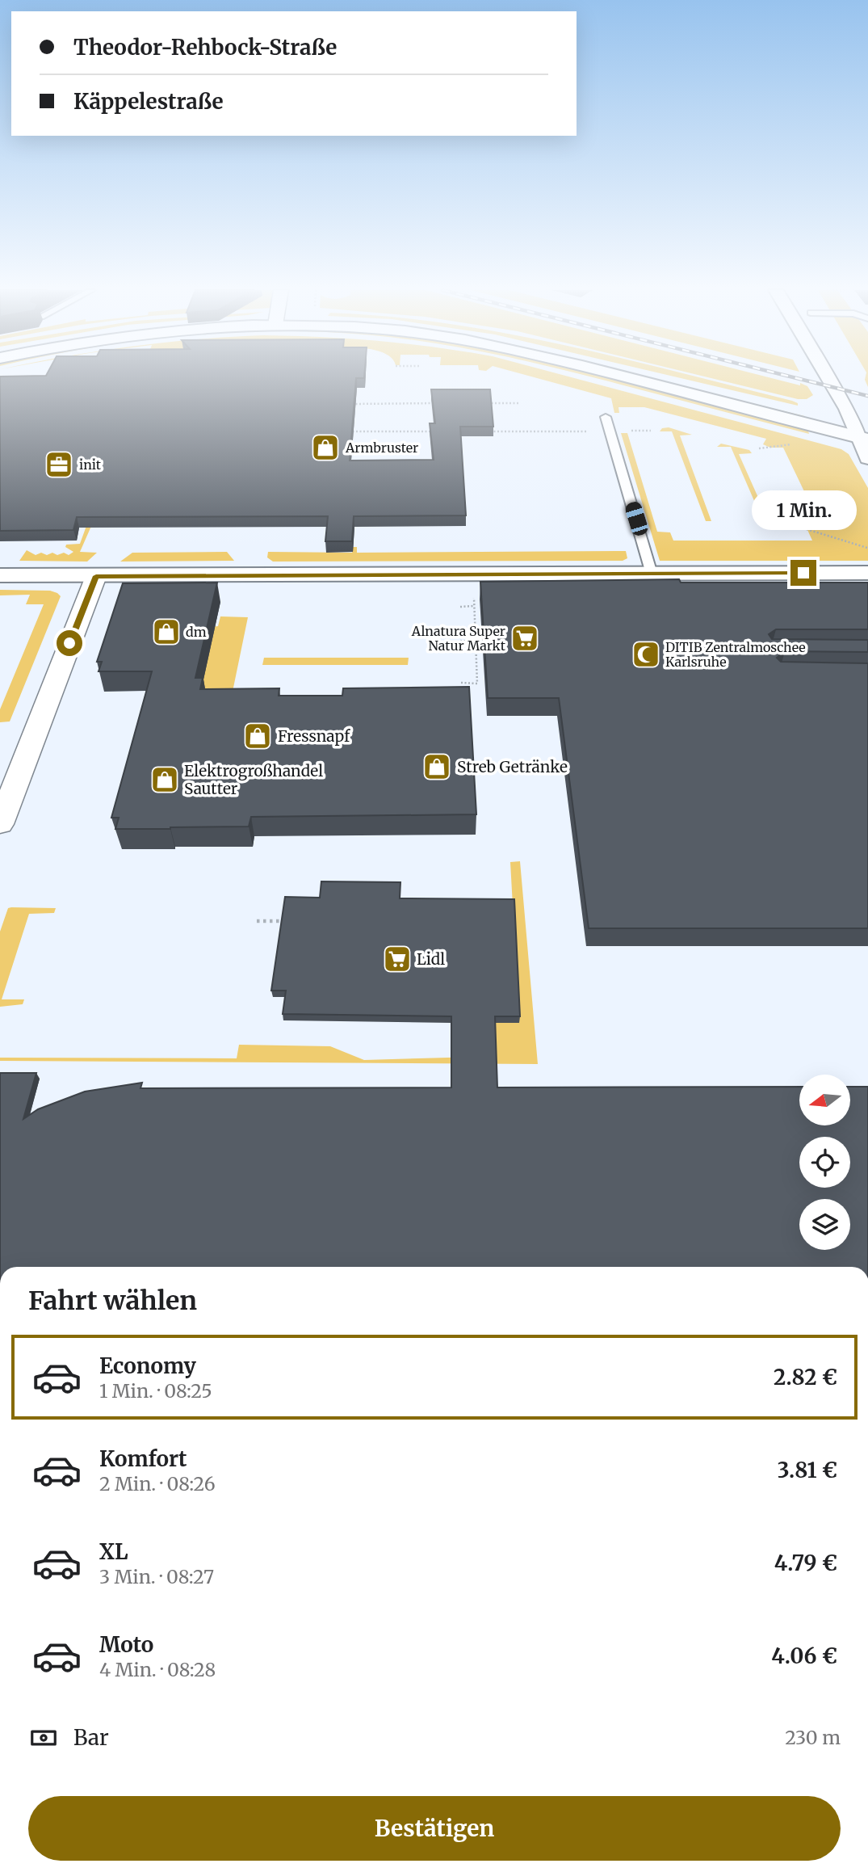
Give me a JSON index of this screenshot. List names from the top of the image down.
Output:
{
  "places": {
    "shop": [
      "Armbruster",
      "dm",
      "Fressnapf",
      "Streb Getränke",
      "Elektrogroßhandel Sautter"
    ],
    "office": ["init"],
    "supermarket": ["Alnatura Super Natur Markt", "Lidl"],
    "mosque": ["DITIB Zentralmoschee Karlsruhe"]
  },
  "north": "left",
  "page": {
    "banner": ["Theodor-Rehbock-Straße", "Käppelestraße"],
    "bubble": "1 Min.",
    "heading": "Fahrt wählen",
    "list": [
      {
        "name": "Economy",
        "note": "1 Min. · 08:25",
        "value": "2.82 €"
      },
      {
        "name": "Komfort",
        "note": "2 Min. · 08:26",
        "value": "3.81 €"
      },
      {
        "name": "XL",
        "note": "3 Min. · 08:27",
        "value": "4.79 €"
      },
      {
        "name": "Moto",
        "note": "4 Min. · 08:28",
        "value": "4.06 €"
      }
    ],
    "pay": ["Bar", "230 m"],
    "buttons": "Bestätigen"
  }
}
